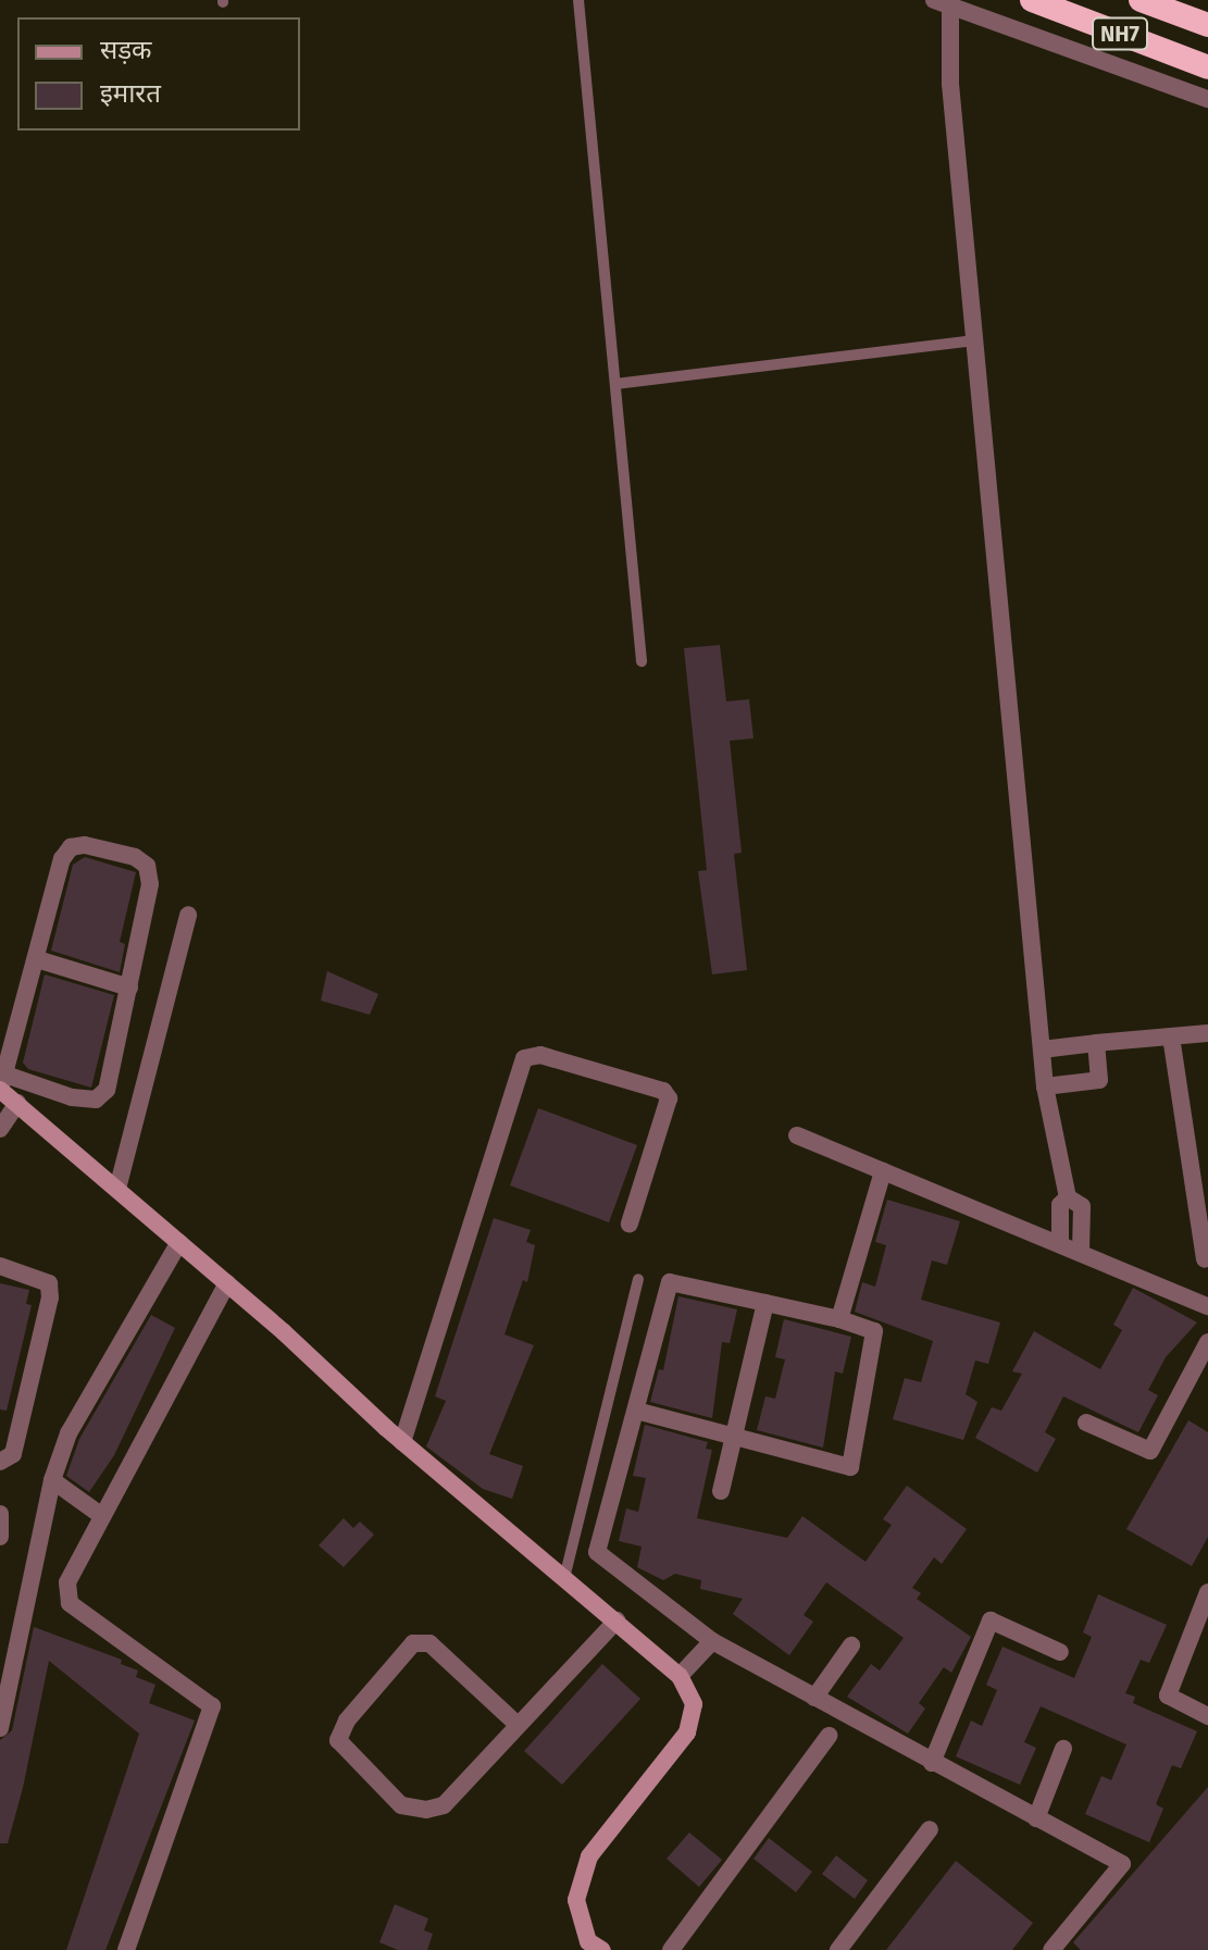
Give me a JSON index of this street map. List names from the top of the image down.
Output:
{
  "streets": {
    "highway": ["NH7"]
  },
  "legend": ["सड़क", "इमारत"]
}
